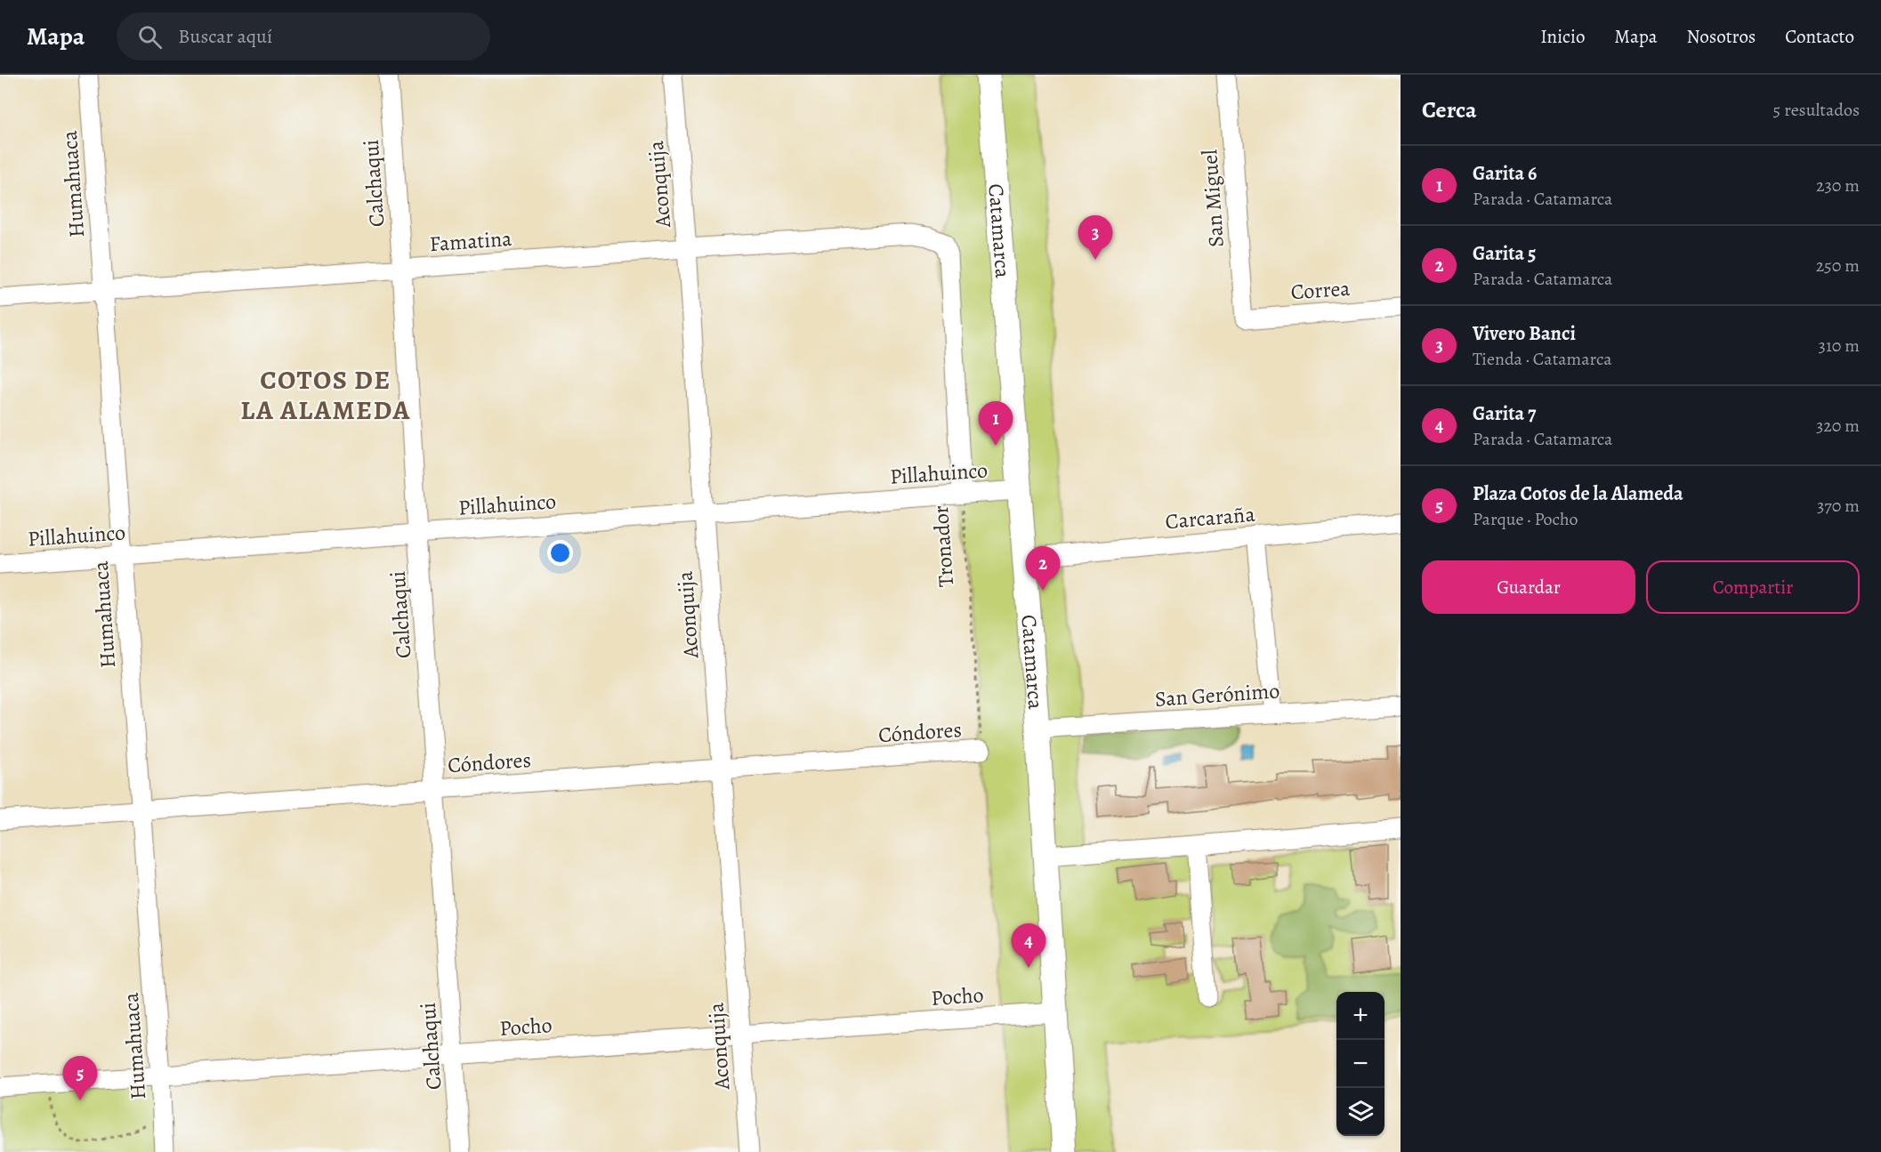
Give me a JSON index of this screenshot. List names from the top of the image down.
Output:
{
  "streets": {
    "main road": ["Catamarca"],
    "street": [
      "Calchaqui",
      "Humahuaca",
      "Aconquija",
      "San Miguel",
      "Famatina",
      "Correa",
      "Pillahuinco",
      "Carcaraña",
      "Tronador",
      "San Gerónimo",
      "Cóndores",
      "Pocho"
    ]
  },
  "crossings": [
    ["Calchaqui", "Famatina"],
    ["Calchaqui", "Pillahuinco"],
    ["Calchaqui", "Cóndores"],
    ["Calchaqui", "Pocho"],
    ["Humahuaca", "Famatina"],
    ["Humahuaca", "Pillahuinco"],
    ["Humahuaca", "Cóndores"],
    ["Humahuaca", "Pocho"],
    ["Aconquija", "Famatina"],
    ["Aconquija", "Pillahuinco"],
    ["Aconquija", "Cóndores"],
    ["Aconquija", "Pocho"],
    ["San Miguel", "Correa"],
    ["Catamarca", "Pillahuinco"],
    ["Catamarca", "Carcaraña"],
    ["Catamarca", "San Gerónimo"],
    ["Catamarca", "Pocho"],
    ["Famatina", "Tronador"],
    ["Pillahuinco", "Tronador"],
    ["Tronador", "Cóndores"]
  ],
  "districts": ["COTOS DE LA ALAMEDA"],
  "page": {
    "header": "Mapa",
    "search": "Buscar aquí",
    "nav": [
      "Inicio",
      "Mapa",
      "Nosotros",
      "Contacto"
    ],
    "heading": ["Cerca", "5 resultados"],
    "list": [
      {
        "mark": "1",
        "name": "Garita 6",
        "note": "Parada · Catamarca",
        "value": "230 m"
      },
      {
        "mark": "2",
        "name": "Garita 5",
        "note": "Parada · Catamarca",
        "value": "250 m"
      },
      {
        "mark": "3",
        "name": "Vivero Banci",
        "note": "Tienda · Catamarca",
        "value": "310 m"
      },
      {
        "mark": "4",
        "name": "Garita 7",
        "note": "Parada · Catamarca",
        "value": "320 m"
      },
      {
        "mark": "5",
        "name": "Plaza Cotos de la Alameda",
        "note": "Parque · Pocho",
        "value": "370 m"
      }
    ],
    "pins": [
      "3",
      "1",
      "2",
      "4",
      "5"
    ],
    "buttons": ["Guardar", "Compartir"],
    "map_buttons": ["+", "−"]
  }
}
